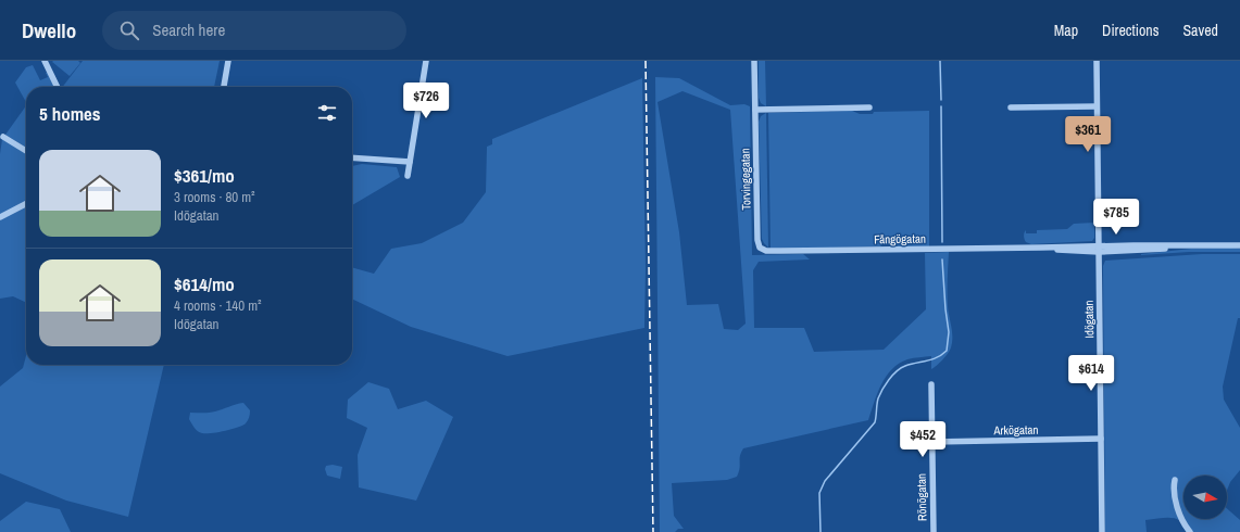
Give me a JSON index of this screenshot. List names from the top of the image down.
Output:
{
  "streets": {
    "street": [
      "Torvingegatan",
      "Fångögatan",
      "Idögatan",
      "Arkögatan",
      "Rönögatan"
    ]
  },
  "crossings": [
    ["Torvingegatan", "Fångögatan"],
    ["Fångögatan", "Idögatan"],
    ["Idögatan", "Arkögatan"],
    ["Arkögatan", "Rönögatan"]
  ],
  "north": "right",
  "page": {
    "header": "Dwello",
    "search": "Search here",
    "nav": ["Map", "Directions", "Saved"],
    "price": [
      "$726",
      "$361",
      "$785",
      "$614",
      "$452"
    ],
    "heading": "5 homes",
    "list": [
      {
        "name": "$361/mo",
        "note": "3 rooms · 80 m² · Idögatan"
      },
      {
        "name": "$614/mo",
        "note": "4 rooms · 140 m² · Idögatan"
      }
    ]
  }
}
